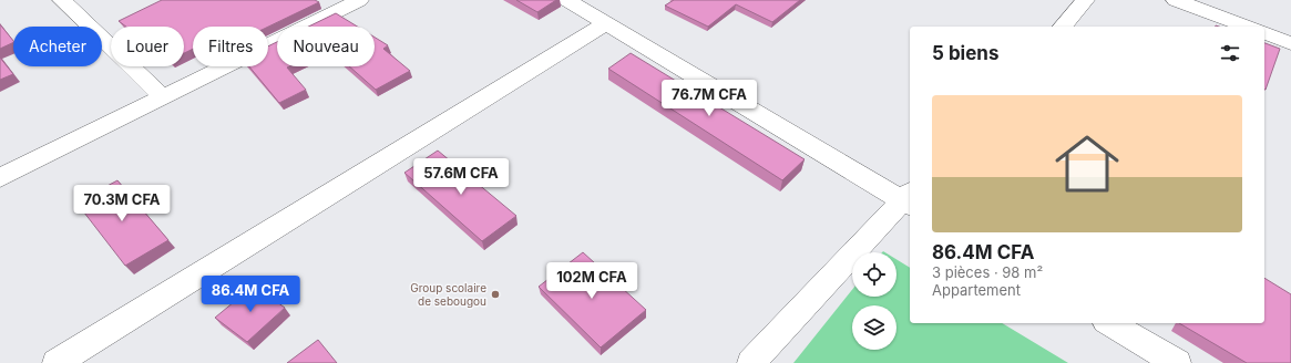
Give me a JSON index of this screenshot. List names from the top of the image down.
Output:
{
  "places": ["Group scolaire de sebougou"],
  "page": {
    "chip": [
      "Acheter",
      "Louer",
      "Filtres",
      "Nouveau"
    ],
    "heading": "5 biens",
    "price": [
      "76.7M CFA",
      "57.6M CFA",
      "70.3M CFA",
      "102M CFA",
      "86.4M CFA"
    ],
    "list": [
      {
        "name": "86.4M CFA",
        "note": "3 pièces · 98 m² · Appartement"
      }
    ]
  }
}
